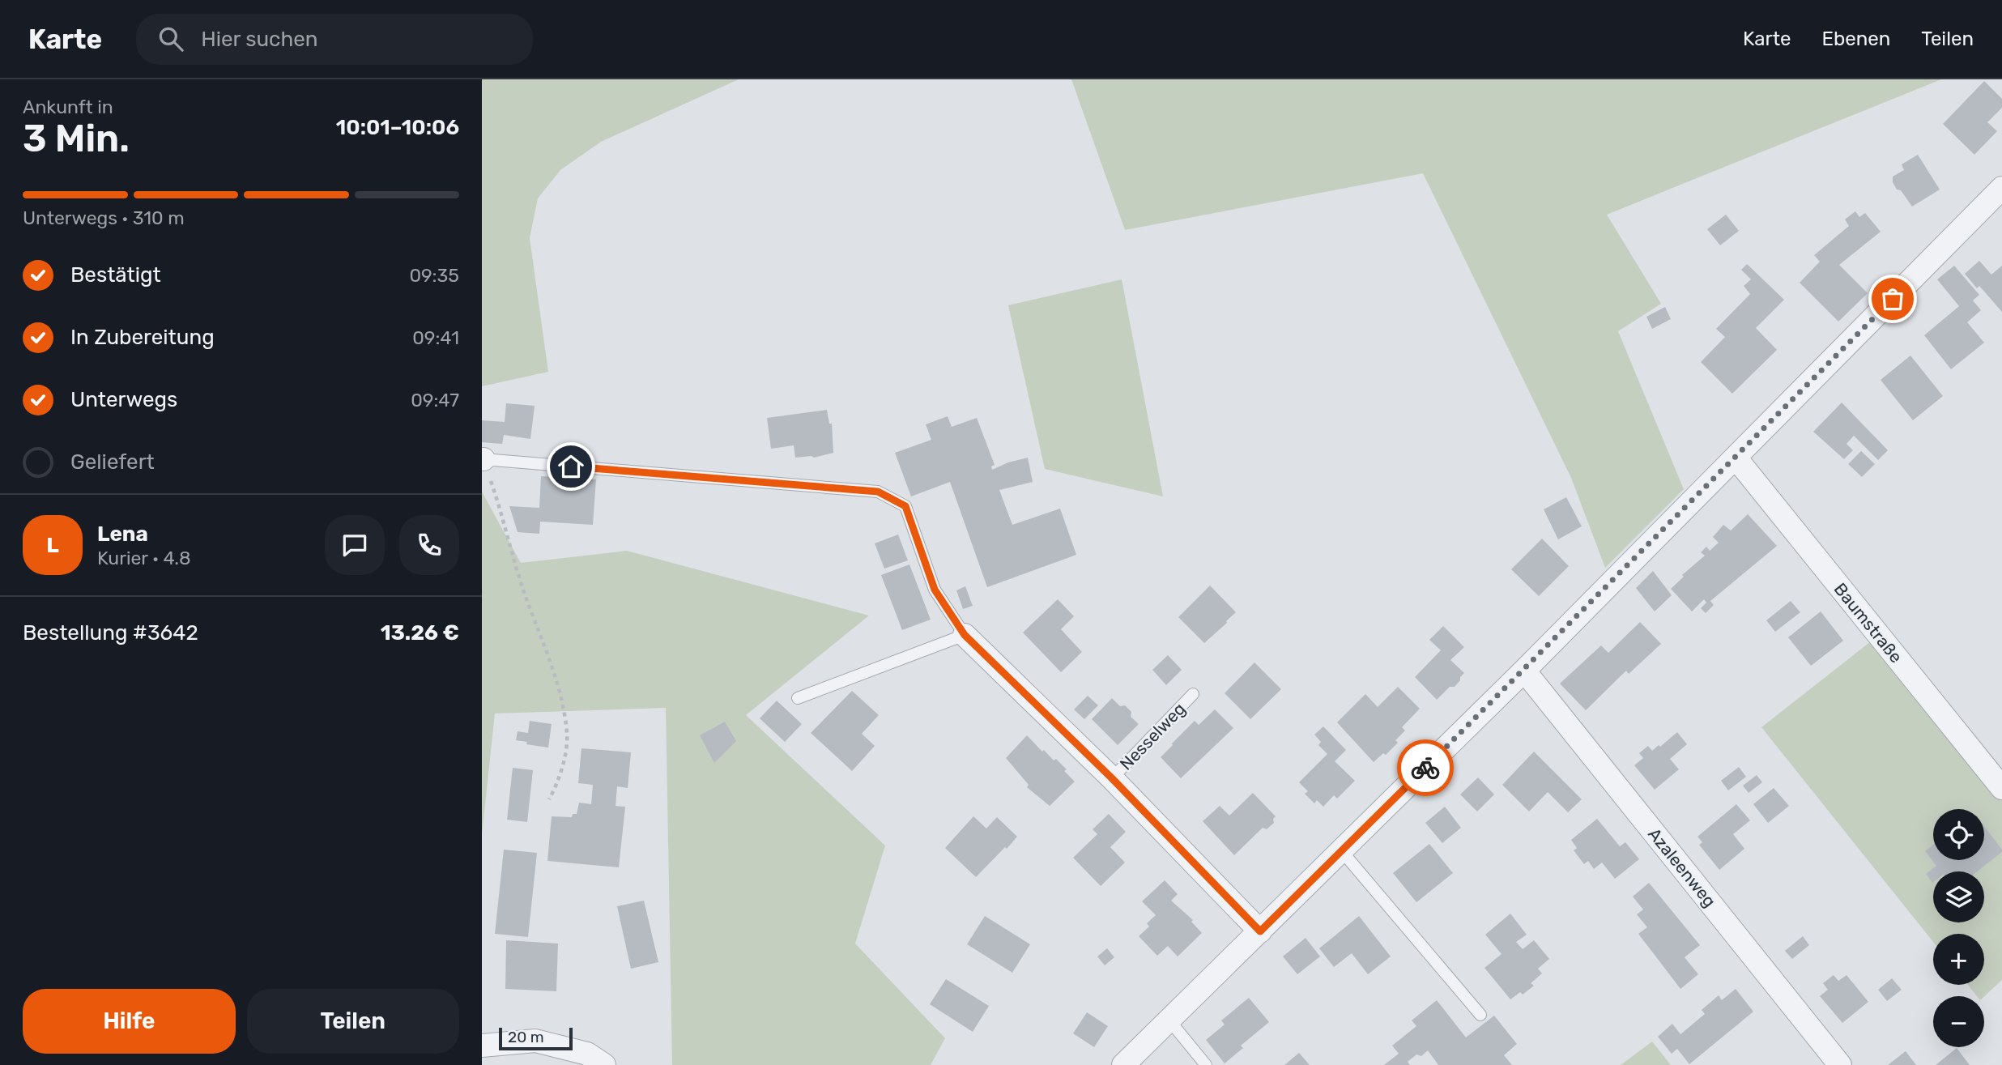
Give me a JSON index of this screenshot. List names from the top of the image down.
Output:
{
  "streets": {
    "street": ["Baumstraße", "Nesselweg", "Azaleenweg"]
  },
  "scale_bar": "20 m",
  "page": {
    "header": "Karte",
    "search": "Hier suchen",
    "nav": ["Karte", "Ebenen", "Teilen"],
    "heading": ["3 Min.", "Ankunft in", "10:01–10:06"],
    "panel": [
      "Lena",
      "Kurier · 4.8",
      "Bestellung #3642",
      "13.26 €"
    ],
    "bar": "Unterwegs · 310 m",
    "list": [
      ["Bestätigt", "09:35"],
      ["In Zubereitung", "09:41"],
      ["Unterwegs", "09:47"],
      "Geliefert"
    ],
    "round": "L",
    "map_buttons": ["+", "−"],
    "buttons": ["Hilfe", "Teilen"],
    "scale": "20 m"
  }
}
